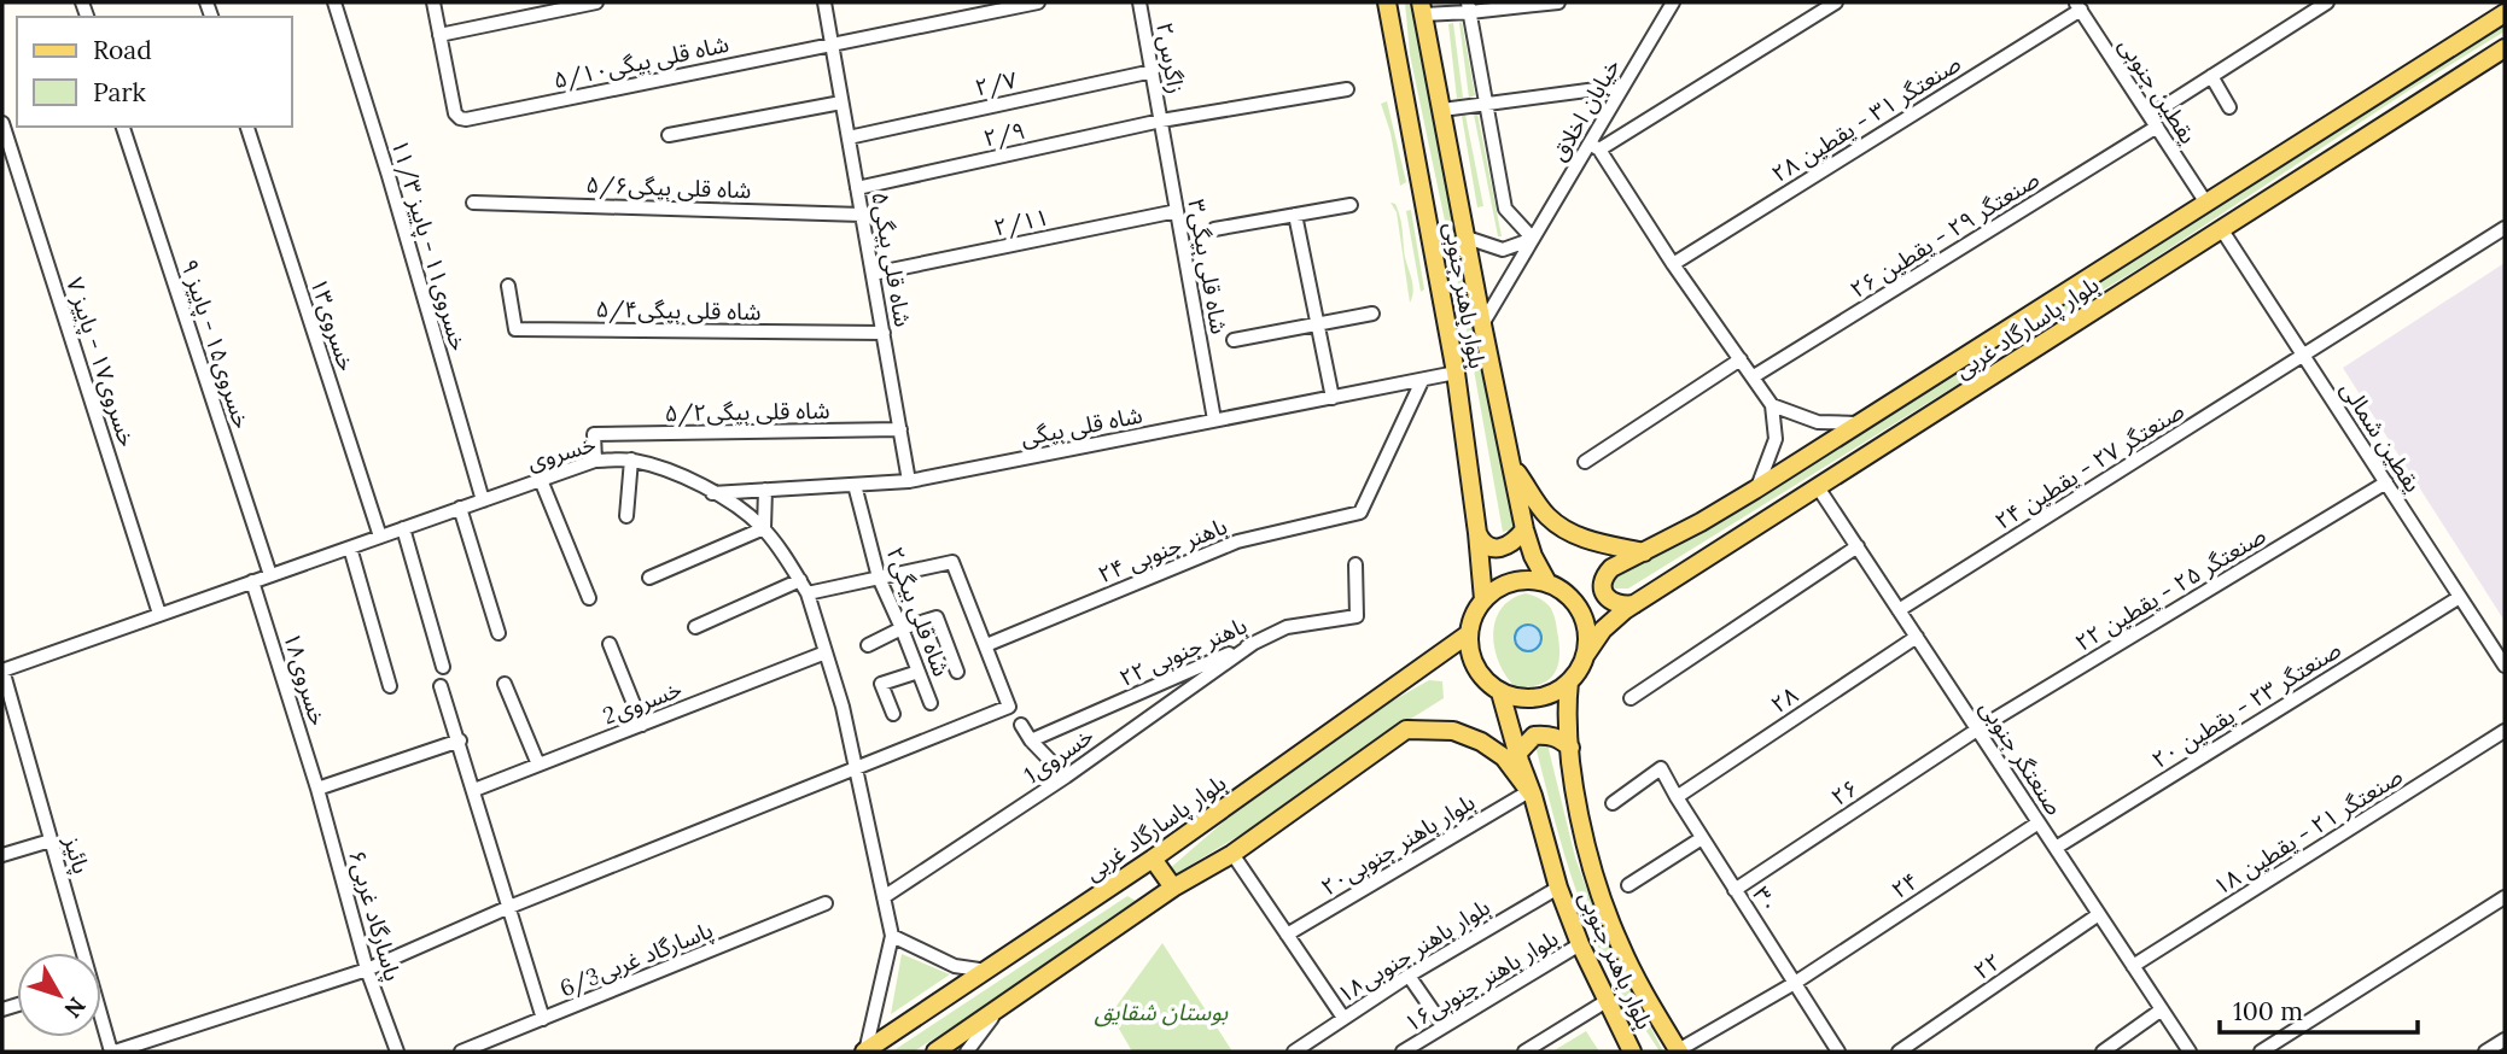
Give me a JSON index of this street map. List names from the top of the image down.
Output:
{
  "streets": {
    "main road": ["بلوار باهنر جنوبی", "بلوار پاسارگاد غربی"],
    "street": [
      "زاگرس۲",
      "شاه قلی بیگی۵/۱۰",
      "۲/۷",
      "یقطین جنوبی",
      "خیابان اخلاق",
      "صنعتگر ۳۱ - یقطین ۲۸",
      "۲/۹",
      "شاه قلی بیگی۵/۶",
      "۲/۱۱",
      "صنعتگر ۲۹ - یقطین ۲۶",
      "خسروى۱۱ - پاییز ۱۱/۳",
      "شاه قلی بیگی۵",
      "شاه قلی بیگی۳",
      "شاه قلی بیگی۵/۴",
      "خسروى۱۳",
      "خسروى۱۵ - پاییز ۹",
      "خسروى۱۷ - پاییز ۷",
      "شاه قلی بیگی۵/۲",
      "شاه قلی بیگی",
      "یقطین شمالی",
      "خسروى",
      "صنعتگر ۲۷ - یقطین ۲۴",
      "۲۴ باهنر جنوبی",
      "صنعتگر ۲۵ - یقطین ۲۲",
      "شاه قلی بیگی۲",
      "۲۲ باهنر جنوبی",
      "خسروى۱۸",
      "۲۸",
      "خسروى2",
      "صنعتگر ۲۳ - یقطین ۲۰",
      "خسروى1",
      "صنعتگر جنوبی",
      "۲۶",
      "صنعتگر ۲۱ - یقطین ۱۸",
      "بلوار باهنر جنوبی۲۰",
      "پائیز",
      "۲۴",
      "۳۰",
      "پاسارگاد غربی۶",
      "۱۸بلوار باهنر جنوبی",
      "پاسارگاد غربی6/3",
      "۲۲",
      "بلوار باهنر جنوبی۱۶"
    ]
  },
  "crossings": [
    ["زاگرس۲", "۲/۷"],
    ["زاگرس۲", "۲/۹"],
    ["زاگرس۲", "شاه قلی بیگی۳"],
    ["شاه قلی بیگی۵/۱۰", "شاه قلی بیگی۵"],
    ["۲/۷", "شاه قلی بیگی۵"],
    ["یقطین جنوبی", "صنعتگر ۳۱ - یقطین ۲۸"],
    ["یقطین جنوبی", "صنعتگر ۲۹ - یقطین ۲۶"],
    ["یقطین جنوبی", "بلوار پاسارگاد غربی"],
    ["خیابان اخلاق", "بلوار باهنر جنوبی"],
    ["۲/۹", "شاه قلی بیگی۵"],
    ["۲/۹", "شاه قلی بیگی۳"],
    ["شاه قلی بیگی۵/۶", "شاه قلی بیگی۵"],
    ["۲/۱۱", "شاه قلی بیگی۵"],
    ["۲/۱۱", "شاه قلی بیگی۳"],
    ["خسروى۱۱ - پاییز ۱۱/۳", "خسروى"],
    ["شاه قلی بیگی۵", "شاه قلی بیگی۵/۴"],
    ["شاه قلی بیگی۵", "شاه قلی بیگی۵/۲"],
    ["شاه قلی بیگی۵", "شاه قلی بیگی"],
    ["شاه قلی بیگی۳", "شاه قلی بیگی"],
    ["بلوار باهنر جنوبی", "بلوار پاسارگاد غربی"],
    ["بلوار باهنر جنوبی", "شاه قلی بیگی"],
    ["بلوار باهنر جنوبی", "بلوار باهنر جنوبی۲۰"],
    ["بلوار باهنر جنوبی", "۲۴"],
    ["بلوار باهنر جنوبی", "۱۸بلوار باهنر جنوبی"],
    ["بلوار باهنر جنوبی", "بلوار باهنر جنوبی۱۶"],
    ["خسروى۱۳", "خسروى"],
    ["بلوار پاسارگاد غربی", "یقطین شمالی"],
    ["بلوار پاسارگاد غربی", "صنعتگر جنوبی"],
    ["خسروى۱۵ - پاییز ۹", "خسروى"],
    ["خسروى۱۷ - پاییز ۷", "خسروى"],
    ["شاه قلی بیگی۵/۲", "خسروى"],
    ["شاه قلی بیگی", "خسروى"],
    ["شاه قلی بیگی", "۲۴ باهنر جنوبی"],
    ["شاه قلی بیگی", "شاه قلی بیگی۲"],
    ["یقطین شمالی", "صنعتگر ۲۷ - یقطین ۲۴"],
    ["یقطین شمالی", "صنعتگر ۲۵ - یقطین ۲۲"],
    ["یقطین شمالی", "صنعتگر ۲۳ - یقطین ۲۰"],
    ["خسروى", "خسروى۱۸"],
    ["خسروى", "خسروى2"],
    ["خسروى", "خسروى1"],
    ["خسروى", "پائیز"],
    ["صنعتگر ۲۷ - یقطین ۲۴", "صنعتگر جنوبی"],
    ["صنعتگر ۲۵ - یقطین ۲۲", "صنعتگر جنوبی"],
    ["صنعتگر ۲۵ - یقطین ۲۲", "۲۶"],
    ["۲۲ باهنر جنوبی", "خسروى1"],
    ["خسروى۱۸", "پاسارگاد غربی۶"],
    ["۲۸", "صنعتگر جنوبی"],
    ["۲۸", "۳۰"],
    ["صنعتگر ۲۳ - یقطین ۲۰", "صنعتگر جنوبی"],
    ["صنعتگر جنوبی", "۲۶"],
    ["صنعتگر جنوبی", "صنعتگر ۲۱ - یقطین ۱۸"],
    ["صنعتگر جنوبی", "۲۴"],
    ["صنعتگر جنوبی", "۲۲"],
    ["۲۶", "۳۰"],
    ["۲۴", "۳۰"]
  ],
  "parks": ["بوستان شقایق"],
  "legend": ["Road", "Park"],
  "scale_bar": "100 m",
  "north": "bottom right"
}
